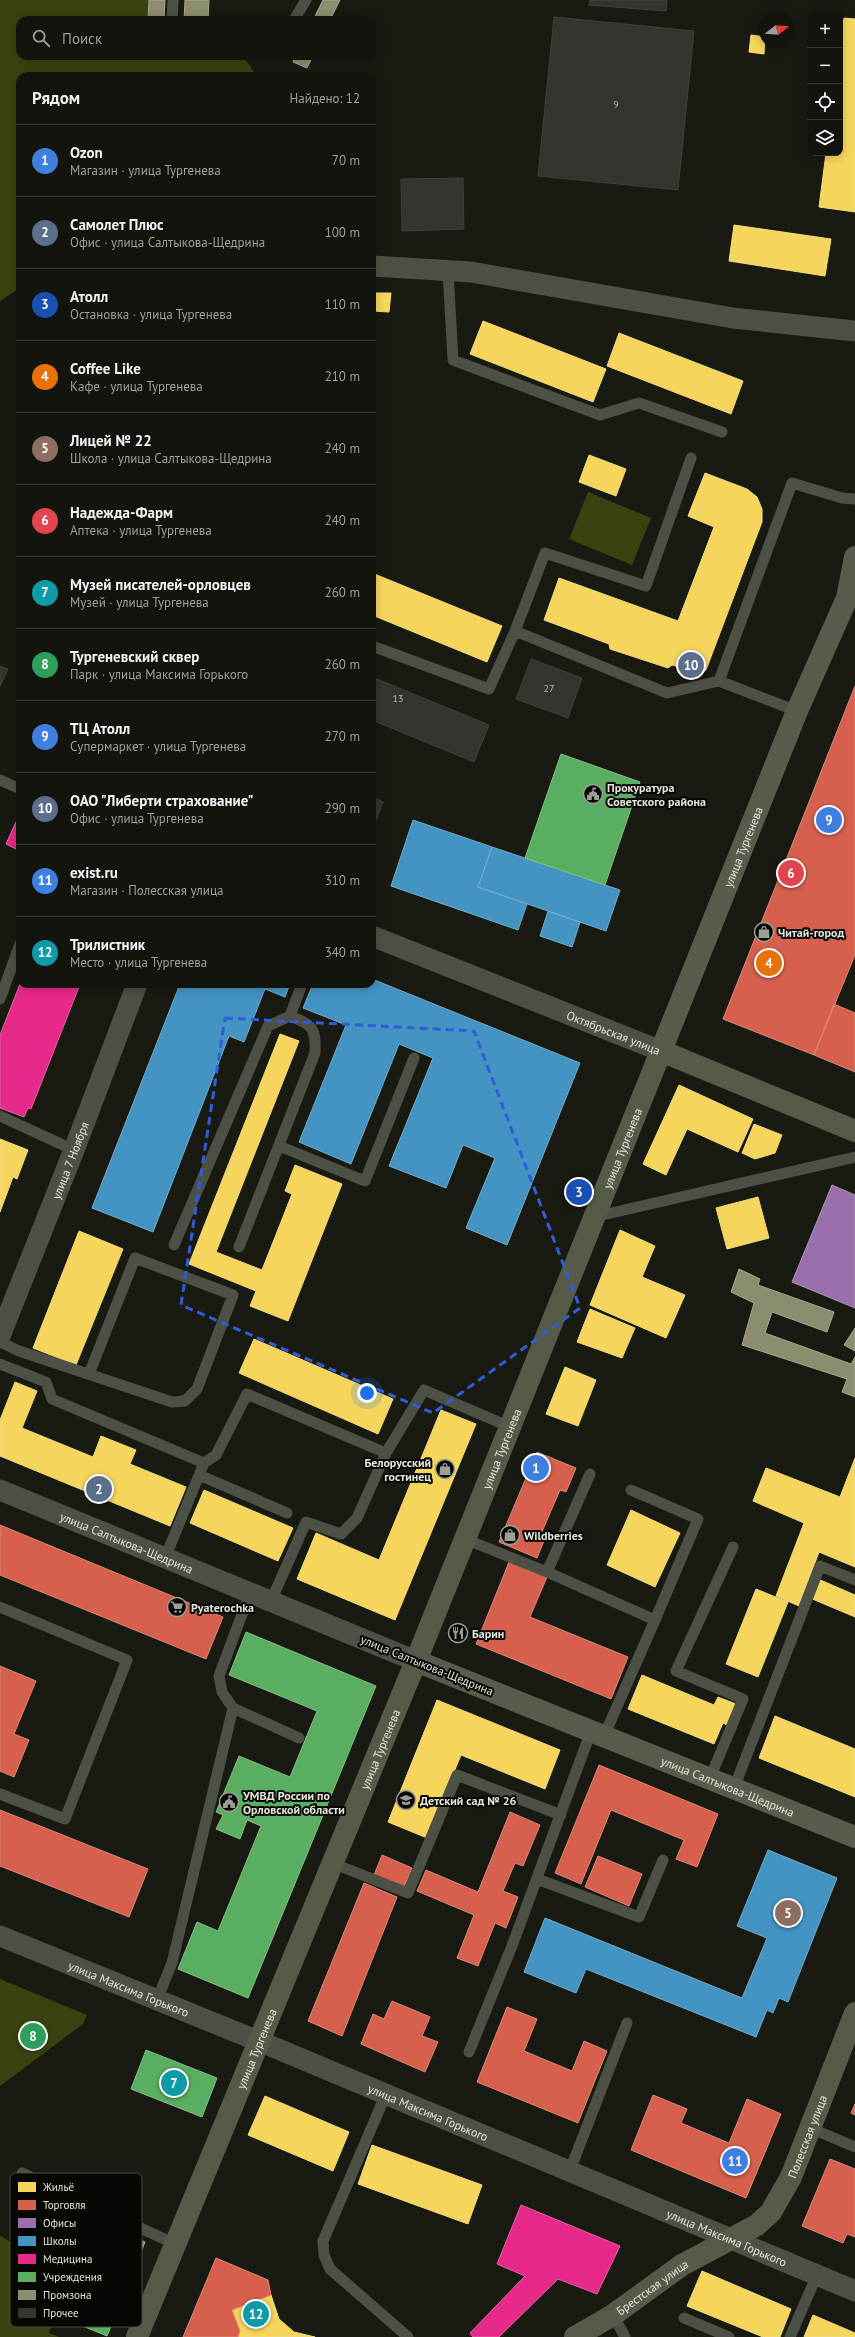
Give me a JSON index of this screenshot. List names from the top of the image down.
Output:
{
  "streets": {
    "main road": [
      "улица Тургенева",
      "Октябрьская улица",
      "улица Салтыкова-Щедрина",
      "Полесская улица",
      "Брестская улица"
    ],
    "street": ["улица 7 Ноября", "улица Максима Горького"]
  },
  "crossings": [
    ["улица Тургенева", "Октябрьская улица"],
    ["улица Тургенева", "улица Салтыкова-Щедрина"],
    ["улица Тургенева", "улица Максима Горького"],
    ["улица Максима Горького", "Полесская улица"],
    ["улица Максима Горького", "Брестская улица"],
    ["Полесская улица", "Брестская улица"]
  ],
  "places": {
    "public building": ["Прокуратура Советского района", "УМВД России по Орловской области"],
    "shop": ["Читай-город", "Белорусский гостинец", "Wildberries"],
    "supermarket": ["Pyaterochka"],
    "restaurant": ["Барин"],
    "school or university": ["Детский сад № 26"]
  },
  "house_numbers": ["9", "27", "13"],
  "legend": [
    "Жильё",
    "Торговля",
    "Офисы",
    "Школы",
    "Медицина",
    "Учреждения",
    "Промзона",
    "Прочее"
  ],
  "north": "right",
  "page": {
    "map_buttons": ["+", "−"],
    "search": "Поиск",
    "heading": ["Рядом", "Найдено: 12"],
    "list": [
      {
        "mark": "1",
        "name": "Ozon",
        "note": "Магазин · улица Тургенева",
        "value": "70 m"
      },
      {
        "mark": "2",
        "name": "Самолет Плюс",
        "note": "Офис · улица Салтыкова-Щедрина",
        "value": "100 m"
      },
      {
        "mark": "3",
        "name": "Атолл",
        "note": "Остановка · улица Тургенева",
        "value": "110 m"
      },
      {
        "mark": "4",
        "name": "Coffee Like",
        "note": "Кафе · улица Тургенева",
        "value": "210 m"
      },
      {
        "mark": "5",
        "name": "Лицей № 22",
        "note": "Школа · улица Салтыкова-Щедрина",
        "value": "240 m"
      },
      {
        "mark": "6",
        "name": "Надежда-Фарм",
        "note": "Аптека · улица Тургенева",
        "value": "240 m"
      },
      {
        "mark": "7",
        "name": "Музей писателей-орловцев",
        "note": "Музей · улица Тургенева",
        "value": "260 m"
      },
      {
        "mark": "8",
        "name": "Тургеневский сквер",
        "note": "Парк · улица Максима Горького",
        "value": "260 m"
      },
      {
        "mark": "9",
        "name": "ТЦ Атолл",
        "note": "Супермаркет · улица Тургенева",
        "value": "270 m"
      },
      {
        "mark": "10",
        "name": "ОАО \"Либерти страхование\"",
        "note": "Офис · улица Тургенева",
        "value": "290 m"
      },
      {
        "mark": "11",
        "name": "exist.ru",
        "note": "Магазин · Полесская улица",
        "value": "310 m"
      },
      {
        "mark": "12",
        "name": "Трилистник",
        "note": "Место · улица Тургенева",
        "value": "340 m"
      }
    ],
    "pins": [
      "10",
      "9",
      "6",
      "4",
      "3",
      "1",
      "2",
      "5",
      "8",
      "7",
      "11",
      "12"
    ]
  }
}
